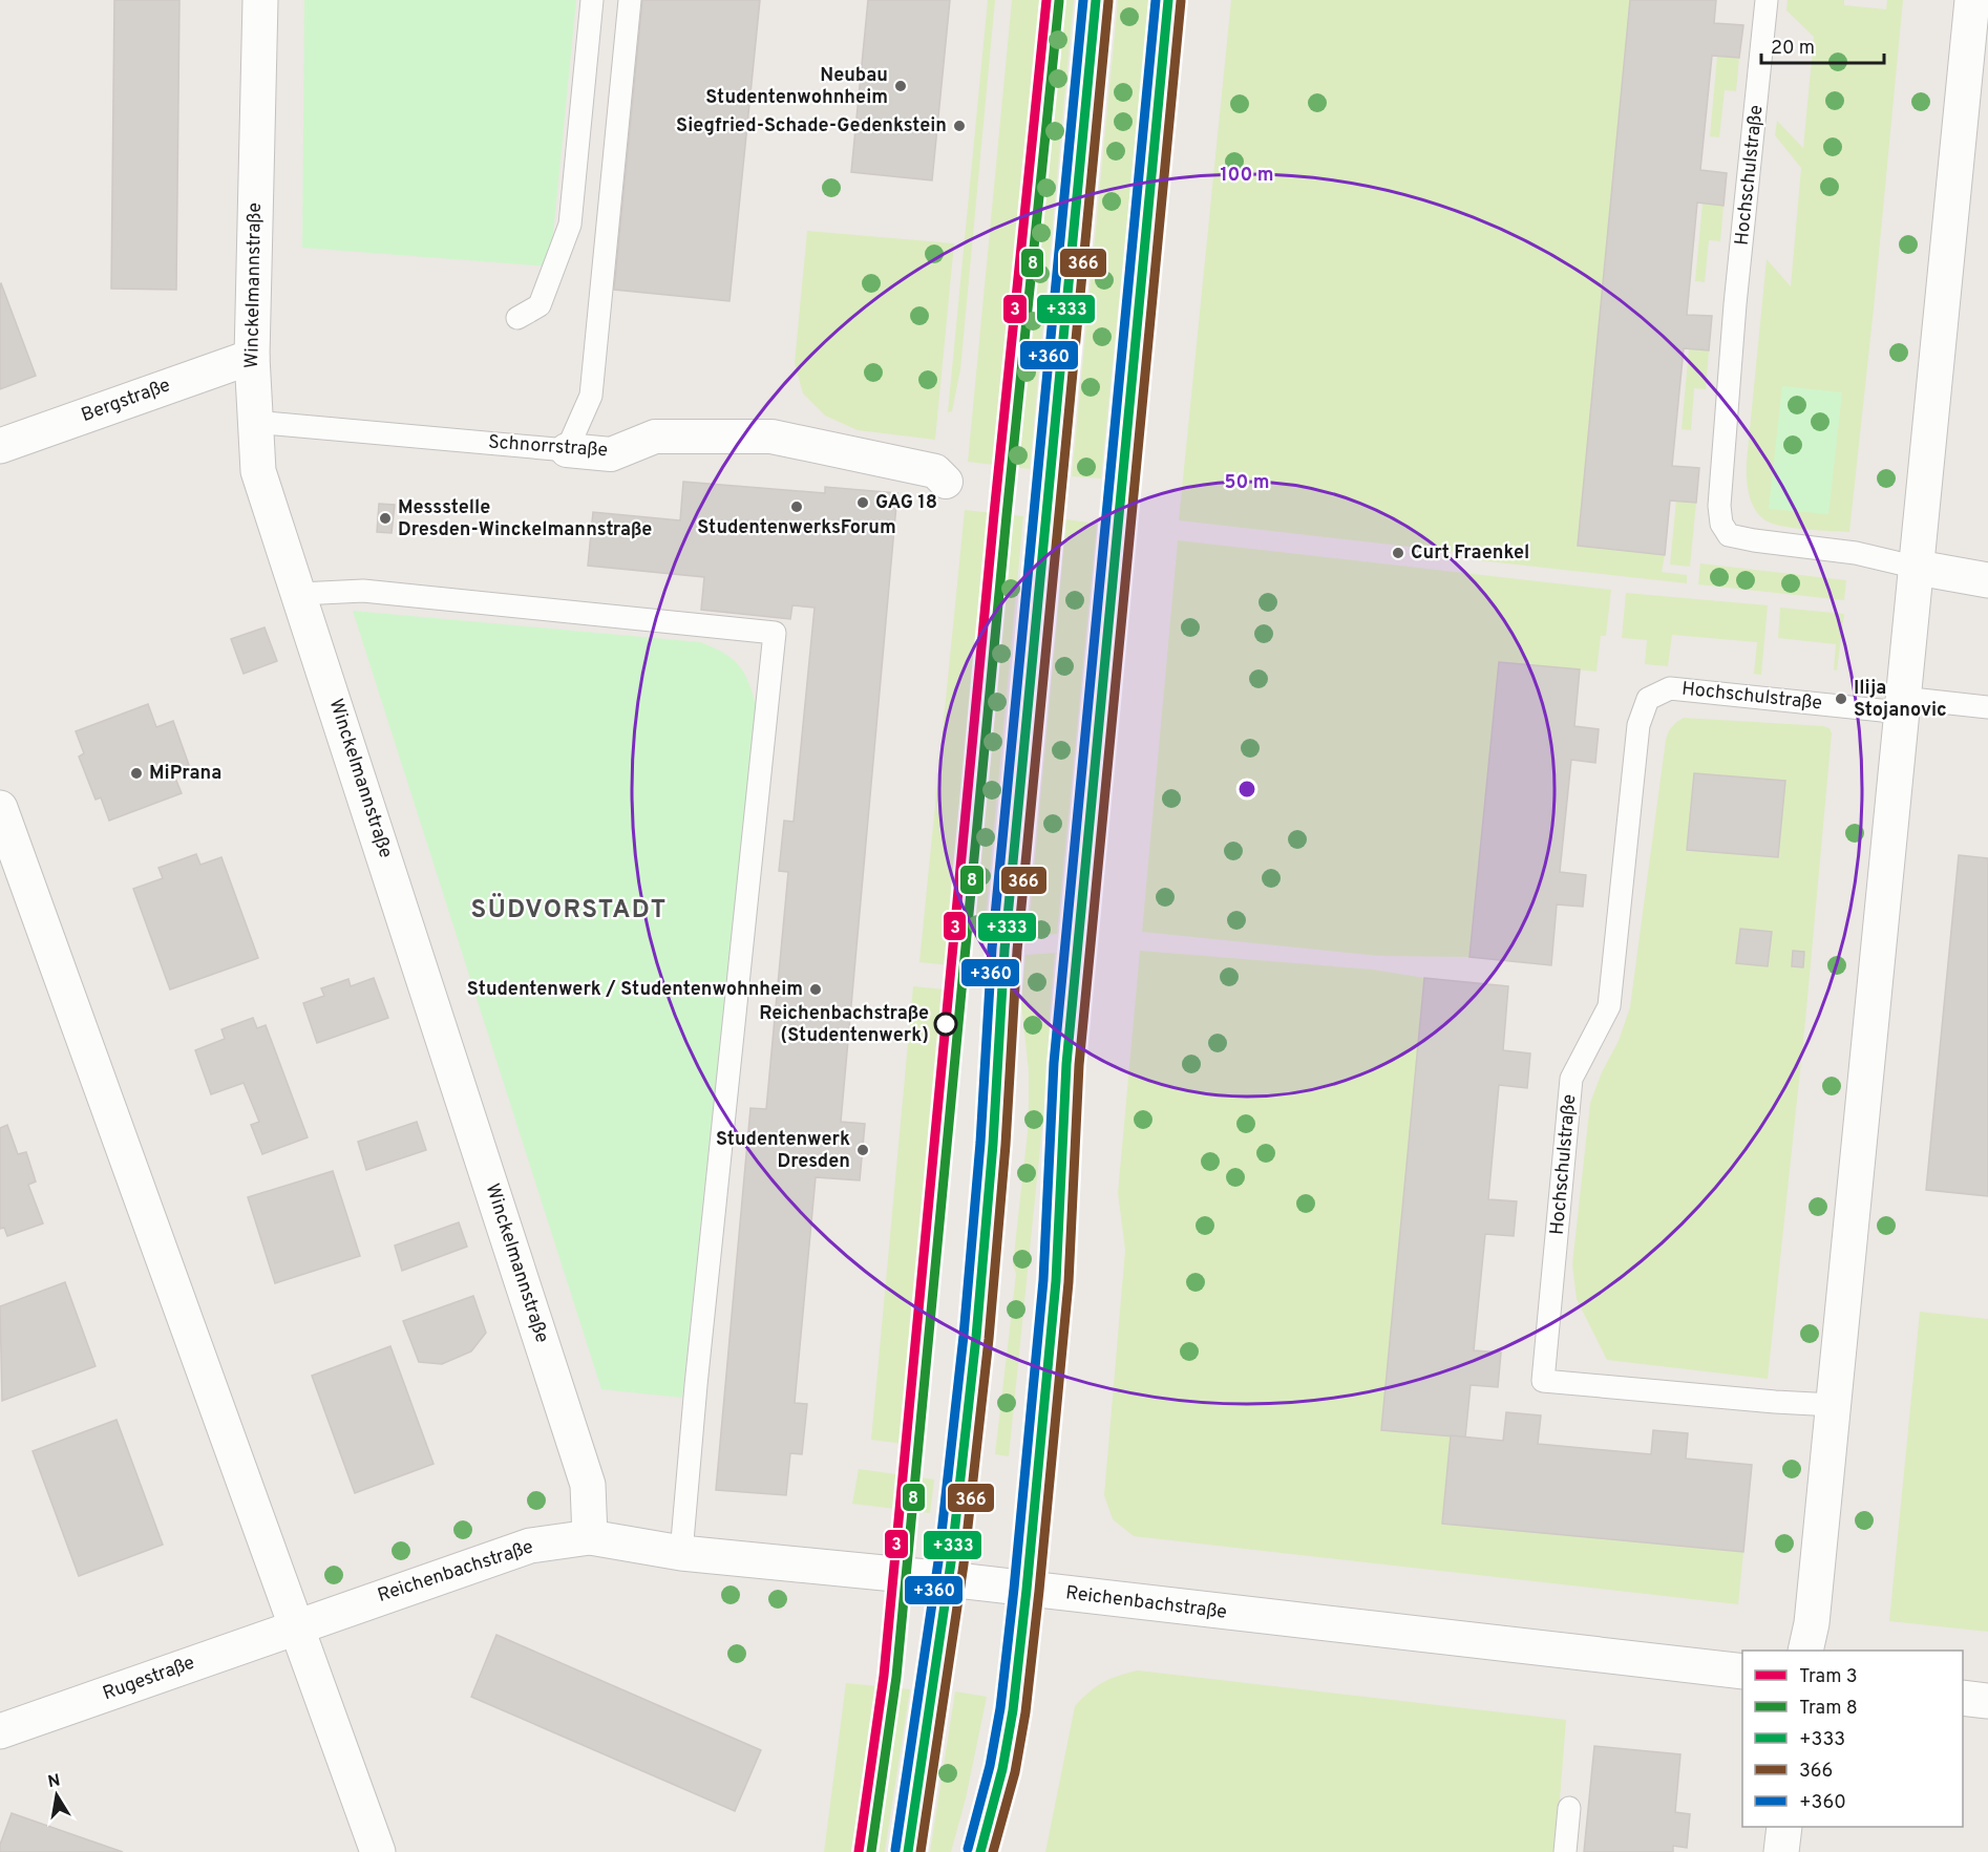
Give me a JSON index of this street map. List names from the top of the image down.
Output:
{
  "streets": {
    "street": [
      "Winckelmannstraße",
      "Bergstraße",
      "Schnorrstraße",
      "Reichenbachstraße",
      "Rugestraße"
    ],
    "lane": ["Hochschulstraße"]
  },
  "crossings": [
    ["Winckelmannstraße", "Bergstraße"],
    ["Winckelmannstraße", "Schnorrstraße"],
    ["Winckelmannstraße", "Reichenbachstraße"],
    ["Reichenbachstraße", "Rugestraße"]
  ],
  "districts": ["SÜDVORSTADT"],
  "places": [
    "Neubau Studentenwohnheim",
    "Siegfried-Schade-Gedenkstein",
    "GAG 18",
    "StudentenwerksForum",
    "Messstelle Dresden-Winckelmannstraße",
    "Curt Fraenkel",
    "Ilija Stojanovic",
    "MiPrana",
    "Studentenwerk / Studentenwohnheim",
    "Reichenbachstraße (Studentenwerk)",
    "Studentenwerk Dresden"
  ],
  "lines": [
    "tram line 3",
    "transit line +333",
    "transit line +360",
    "tram line 8",
    "transit line 366"
  ],
  "legend": [
    "Tram 3",
    "Tram 8",
    "+333",
    "366",
    "+360"
  ],
  "scale_bar": "20 m",
  "north": "top",
  "rings": ["100 m", "50 m"]
}
